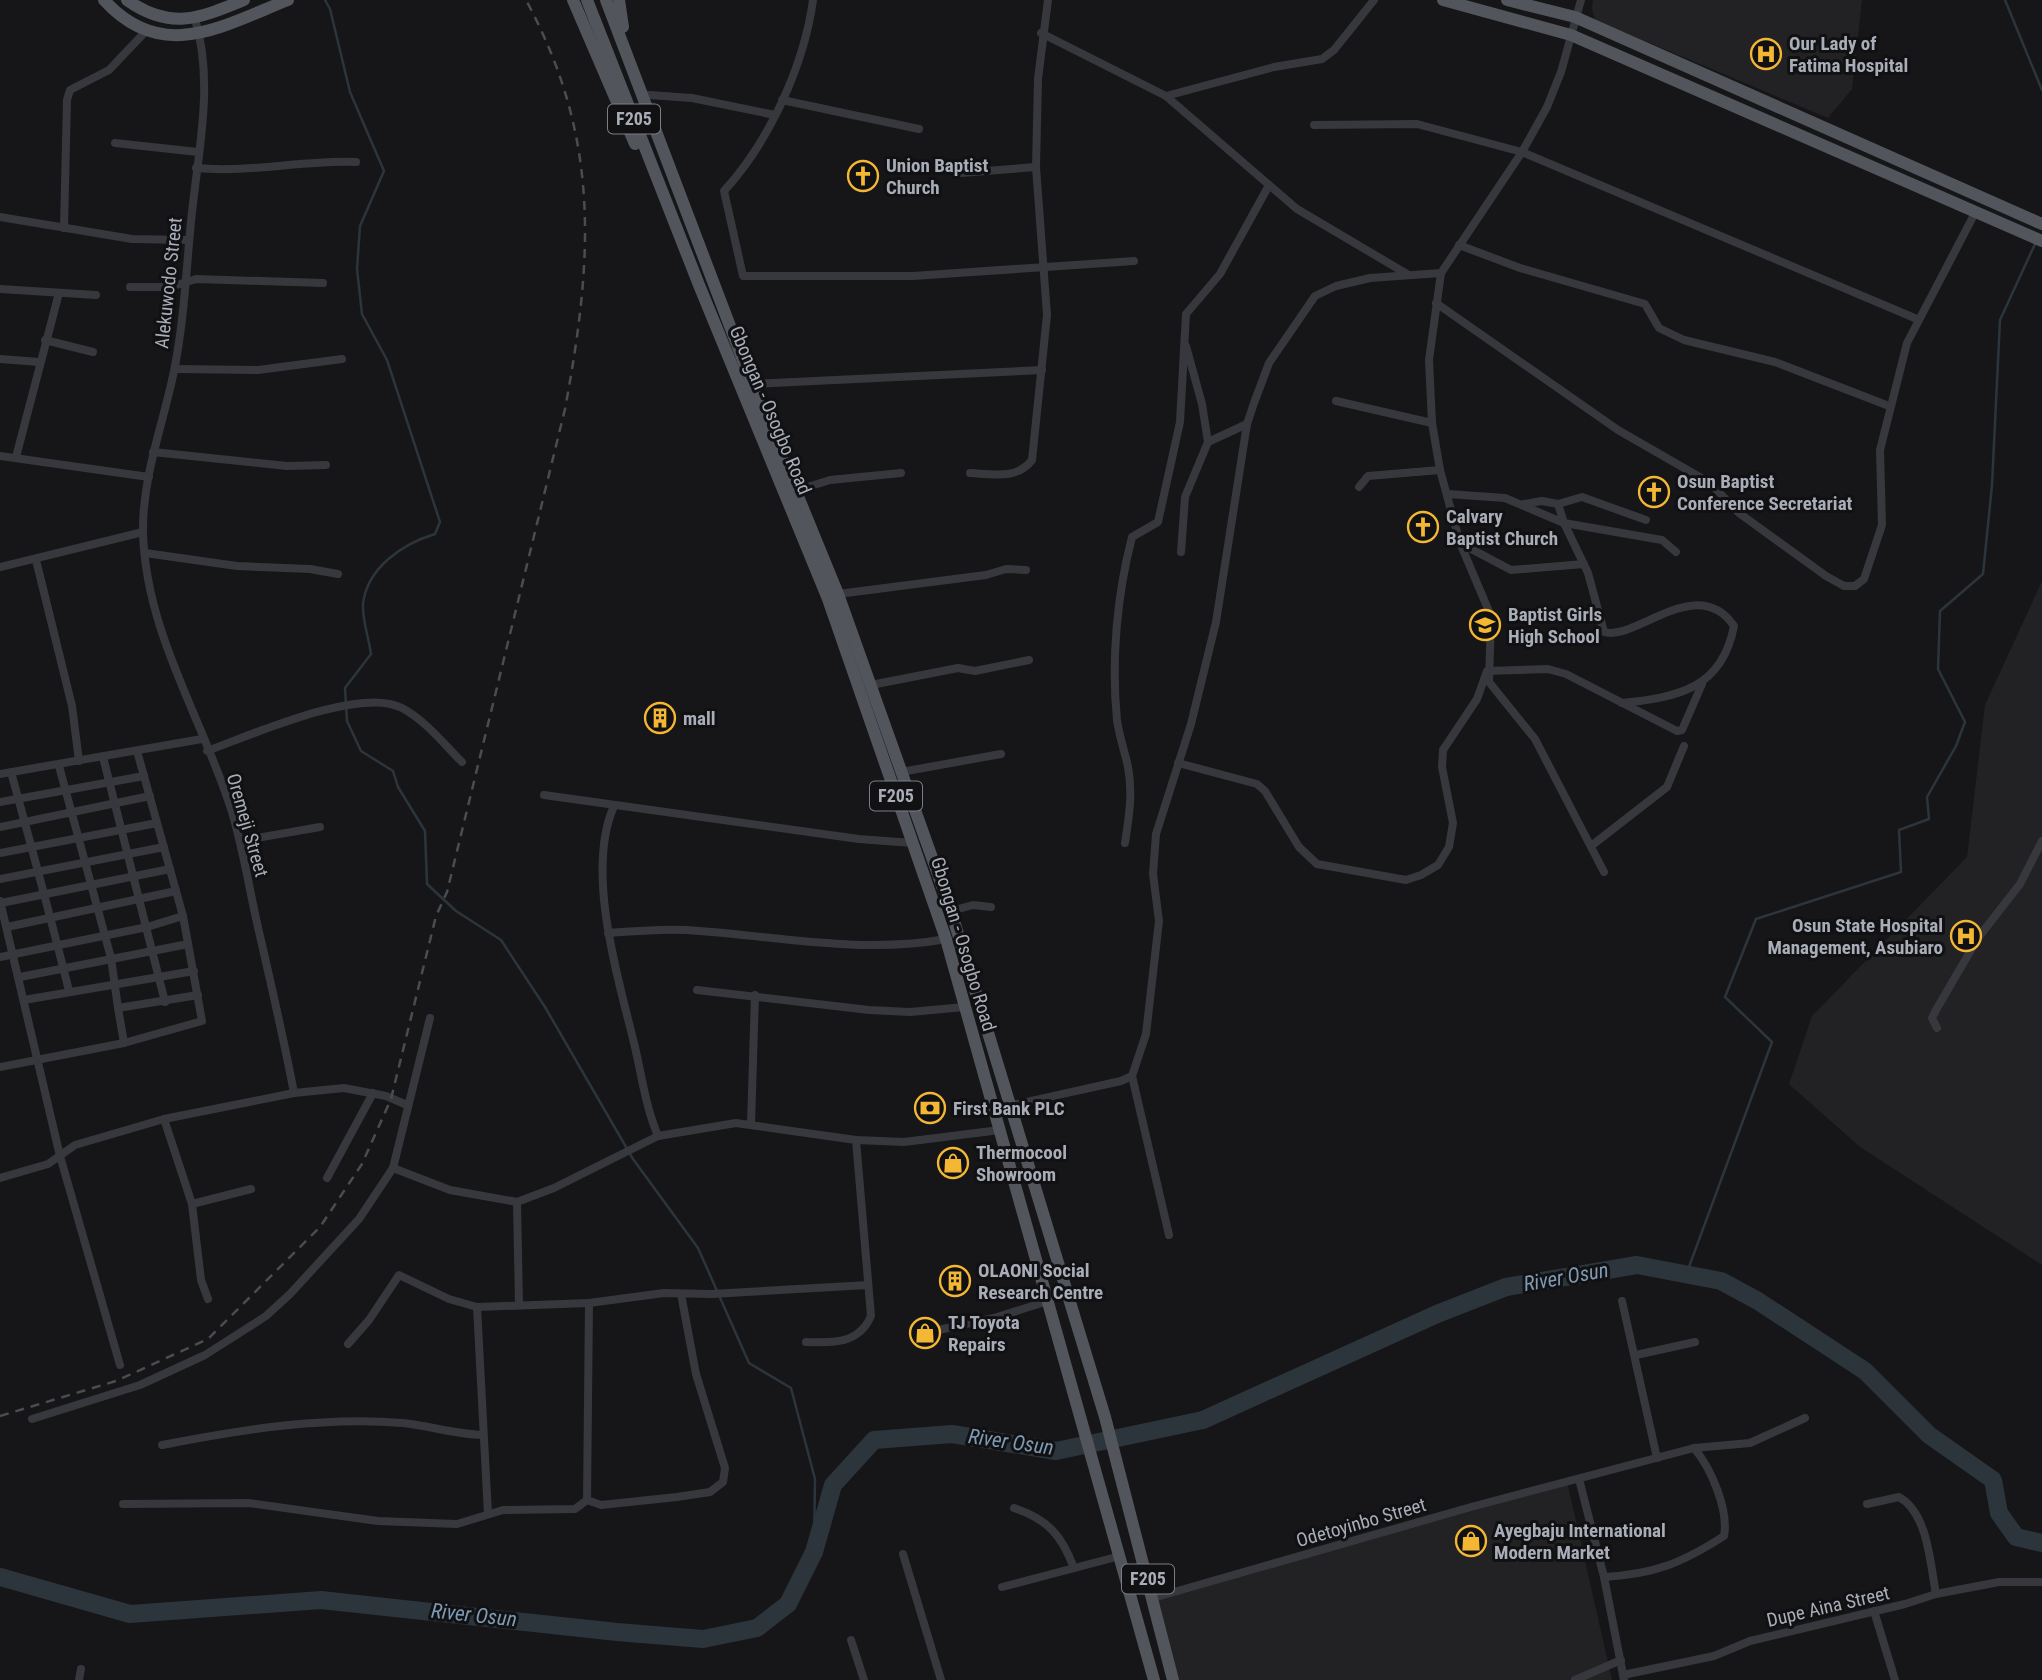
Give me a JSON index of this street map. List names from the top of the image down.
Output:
{
  "streets": {
    "main road": ["F205", "Gbongan - Osogbo Road"],
    "street": [
      "Alekuwodo Street",
      "Oremeji Street",
      "Odetoyinbo Street",
      "Dupe Aina Street"
    ]
  },
  "crossings": [
    ["F205", "Gbongan - Osogbo Road"],
    ["Alekuwodo Street", "Oremeji Street"],
    ["Gbongan - Osogbo Road", "Odetoyinbo Street"]
  ],
  "water": ["River Osun"],
  "places": {
    "hospital": ["Our Lady of Fatima Hospital", "Osun State Hospital Management, Asubiaro"],
    "church": ["Union Baptist Church", "Osun Baptist Conference Secretariat", "Calvary Baptist Church"],
    "school or university": ["Baptist Girls High School"],
    "building": ["mall", "OLAONI Social Research Centre"],
    "bank": ["First Bank PLC"],
    "shop": ["Thermocool Showroom", "TJ Toyota Repairs", "Ayegbaju International Modern Market"]
  }
}
